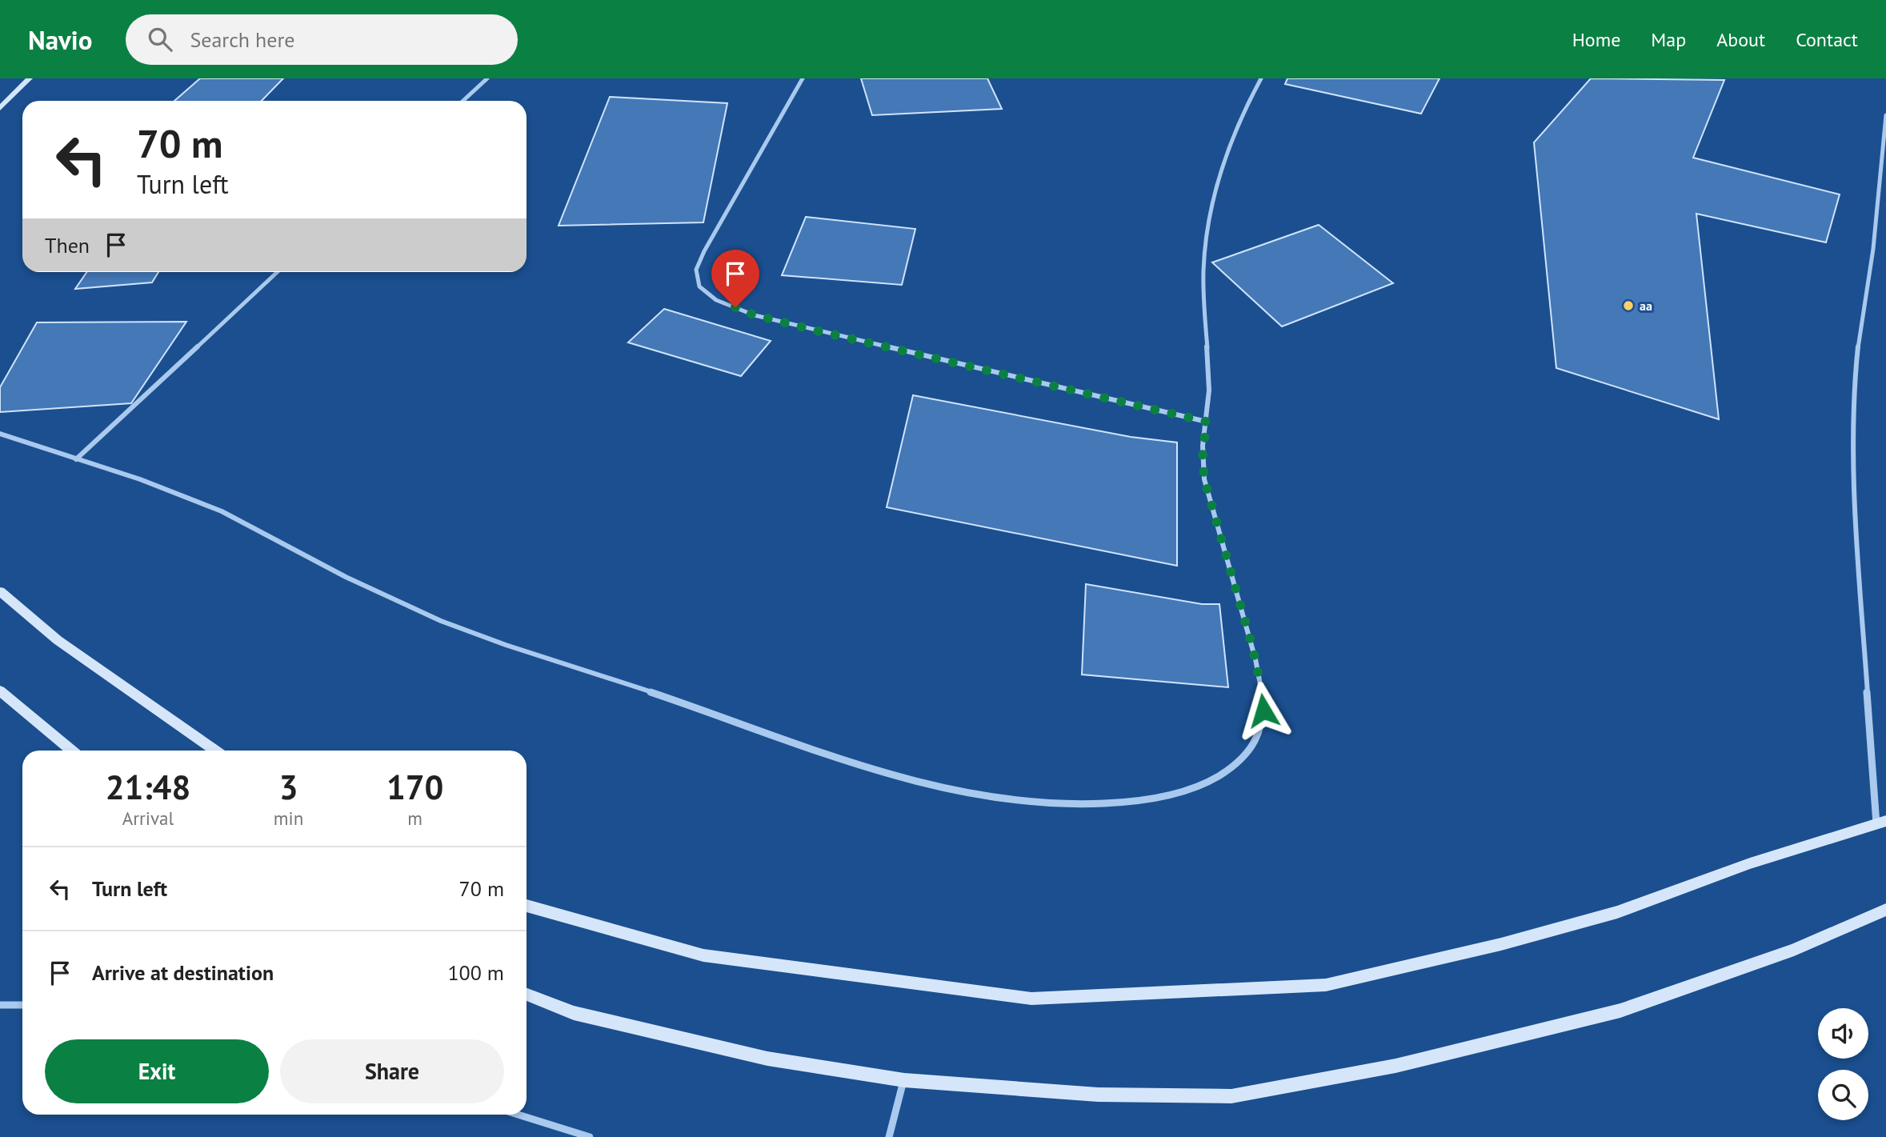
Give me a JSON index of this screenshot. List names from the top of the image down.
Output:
{
  "places": ["aa"],
  "page": {
    "header": "Navio",
    "search": "Search here",
    "nav": [
      "Home",
      "Map",
      "About",
      "Contact"
    ],
    "turn": ["70 m", "Turn left"],
    "then": "Then",
    "eta": [
      "21:48",
      "Arrival",
      "3",
      "min",
      "170",
      "m"
    ],
    "list": [
      {
        "name": "Turn left",
        "value": "70 m"
      },
      {
        "name": "Arrive at destination",
        "value": "100 m"
      }
    ],
    "buttons": ["Exit", "Share"]
  }
}
